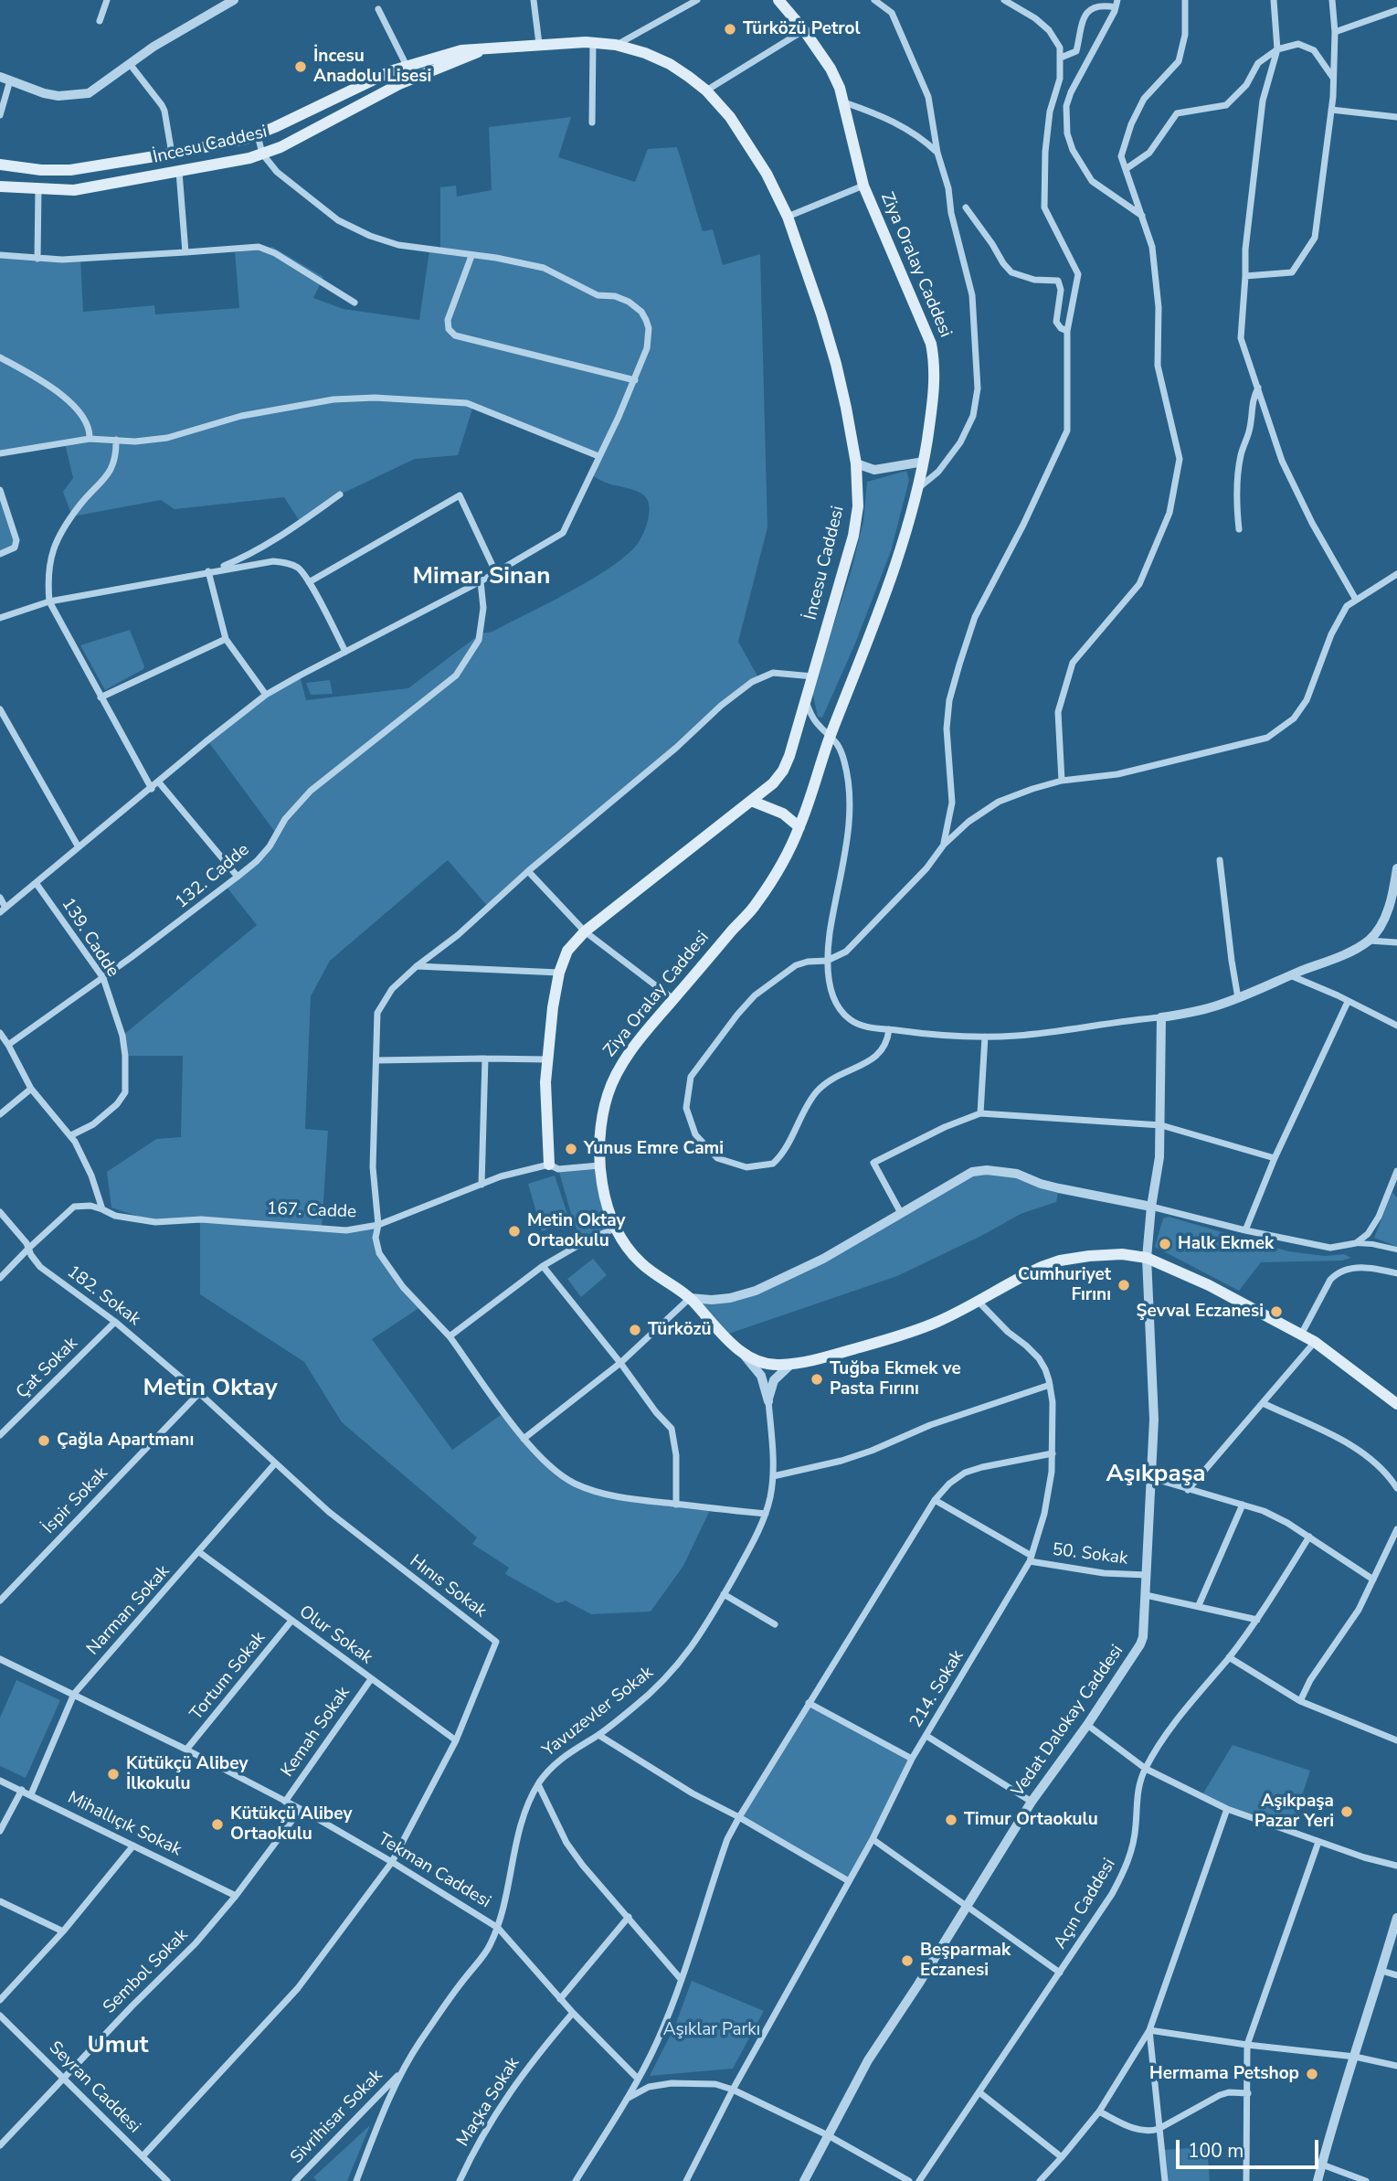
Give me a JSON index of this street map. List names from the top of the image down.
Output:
{
  "streets": {
    "main road": ["İncesu Caddesi", "Ziya Oralay Caddesi"],
    "street": [
      "132. Cadde",
      "139. Cadde",
      "167. Cadde",
      "182. Sokak",
      "Çat Sokak",
      "İspir Sokak",
      "50. Sokak",
      "Hınıs Sokak",
      "Narman Sokak",
      "Olur Sokak",
      "Tortum Sokak",
      "214. Sokak",
      "Yavuzevler Sokak",
      "Vedat Dalokay Caddesi",
      "Kemah Sokak",
      "Mihallıçık Sokak",
      "Tekman Caddesi",
      "Açın Caddesi",
      "Sembol Sokak",
      "Seyran Caddesi",
      "Maçka Sokak",
      "Sivrihisar Sokak"
    ]
  },
  "crossings": [
    ["İncesu Caddesi", "167. Cadde"],
    ["Ziya Oralay Caddesi", "167. Cadde"],
    ["Ziya Oralay Caddesi", "214. Sokak"],
    ["Ziya Oralay Caddesi", "Vedat Dalokay Caddesi"],
    ["132. Cadde", "139. Cadde"],
    ["167. Cadde", "182. Sokak"],
    ["182. Sokak", "Çat Sokak"],
    ["182. Sokak", "İspir Sokak"],
    ["182. Sokak", "Hınıs Sokak"],
    ["İspir Sokak", "Hınıs Sokak"],
    ["50. Sokak", "214. Sokak"],
    ["50. Sokak", "Vedat Dalokay Caddesi"],
    ["Hınıs Sokak", "Narman Sokak"],
    ["Hınıs Sokak", "Olur Sokak"],
    ["Hınıs Sokak", "Tekman Caddesi"],
    ["Hınıs Sokak", "Seyran Caddesi"],
    ["Narman Sokak", "Olur Sokak"],
    ["Narman Sokak", "Mihallıçık Sokak"],
    ["Narman Sokak", "Tekman Caddesi"],
    ["Olur Sokak", "Tortum Sokak"],
    ["Olur Sokak", "Kemah Sokak"],
    ["Tortum Sokak", "Tekman Caddesi"],
    ["Yavuzevler Sokak", "Tekman Caddesi"],
    ["Yavuzevler Sokak", "Sivrihisar Sokak"],
    ["Kemah Sokak", "Tekman Caddesi"],
    ["Mihallıçık Sokak", "Sembol Sokak"],
    ["Tekman Caddesi", "Sembol Sokak"],
    ["Tekman Caddesi", "Maçka Sokak"],
    ["Sembol Sokak", "Seyran Caddesi"]
  ],
  "districts": [
    "Mimar Sinan",
    "Metin Oktay",
    "Aşıkpaşa",
    "Umut"
  ],
  "parks": ["Aşıklar Parkı"],
  "places": [
    "Türközü Petrol",
    "İncesu Anadolu Lisesi",
    "Yunus Emre Cami",
    "Metin Oktay Ortaokulu",
    "Halk Ekmek",
    "Cumhuriyet Fırını",
    "Şevval Eczanesi",
    "Türközü",
    "Tuğba Ekmek ve Pasta Fırını",
    "Çağla Apartmanı",
    "Kütükçü Alibey İlkokulu",
    "Aşıkpaşa Pazar Yeri",
    "Timur Ortaokulu",
    "Kütükçü Alibey Ortaokulu",
    "Beşparmak Eczanesi",
    "Hermama Petshop"
  ],
  "scale_bar": "100 m"
}
